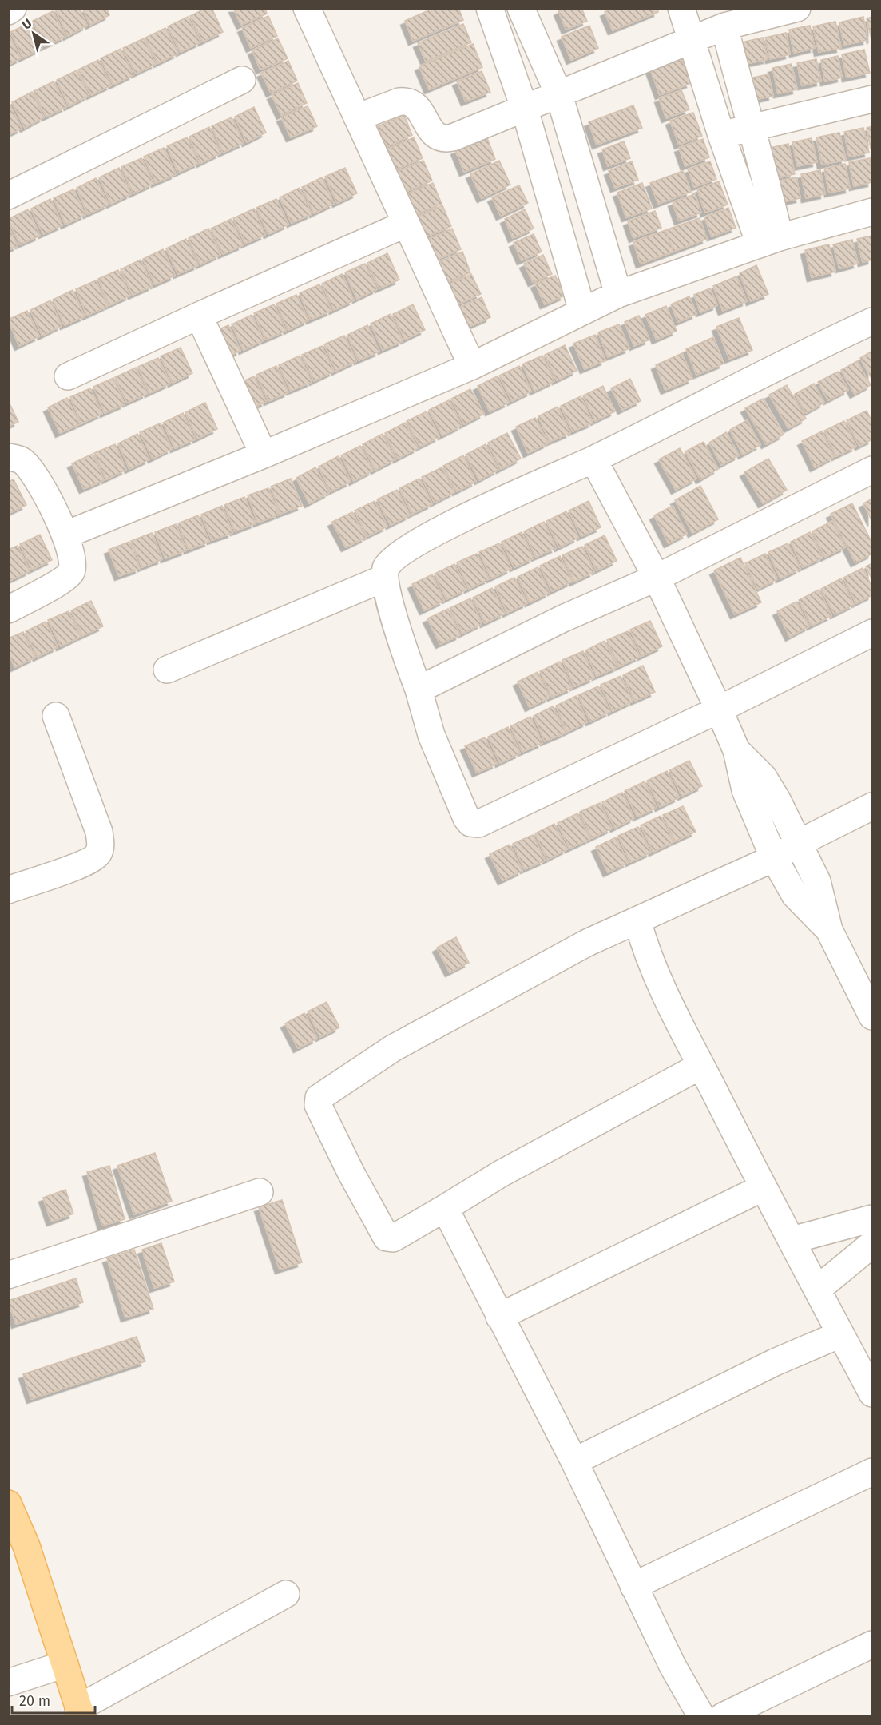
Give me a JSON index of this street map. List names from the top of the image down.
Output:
{
  "scale_bar": "20 m",
  "north": "top left"
}
